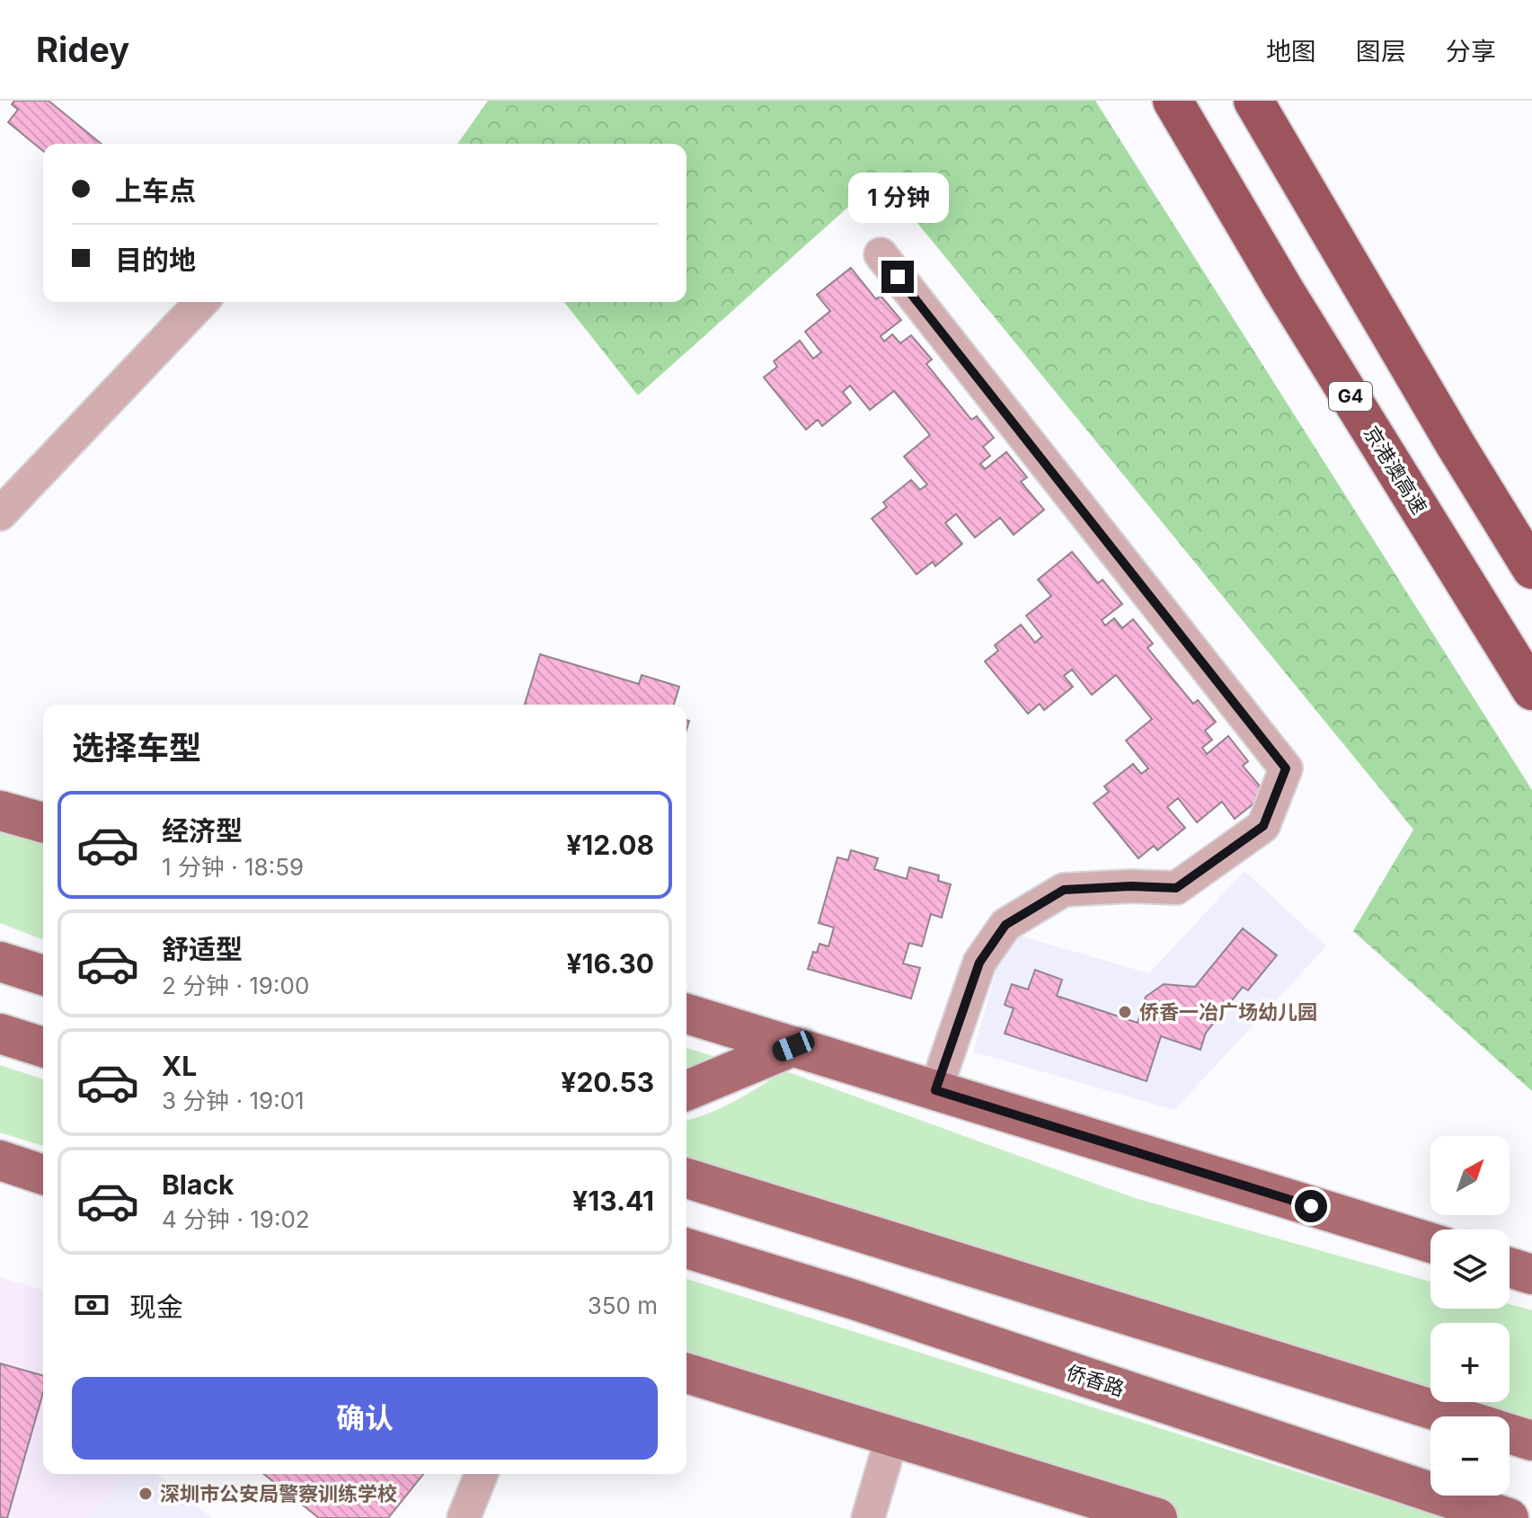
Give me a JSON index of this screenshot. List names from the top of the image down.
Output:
{
  "streets": {
    "highway": ["G4", "京港澳高速"],
    "main road": ["侨香路"]
  },
  "places": ["侨香一冶广场幼儿园", "深圳市公安局警察训练学校"],
  "north": "top right",
  "page": {
    "header": "Ridey",
    "nav": ["地图", "图层", "分享"],
    "banner": ["上车点", "目的地"],
    "bubble": "1 分钟",
    "heading": "选择车型",
    "list": [
      {
        "name": "经济型",
        "note": "1 分钟 · 18:59",
        "value": "¥12.08"
      },
      {
        "name": "舒适型",
        "note": "2 分钟 · 19:00",
        "value": "¥16.30"
      },
      {
        "name": "XL",
        "note": "3 分钟 · 19:01",
        "value": "¥20.53"
      },
      {
        "name": "Black",
        "note": "4 分钟 · 19:02",
        "value": "¥13.41"
      }
    ],
    "map_buttons": ["+", "−"],
    "pay": ["现金", "350 m"],
    "buttons": "确认"
  }
}
